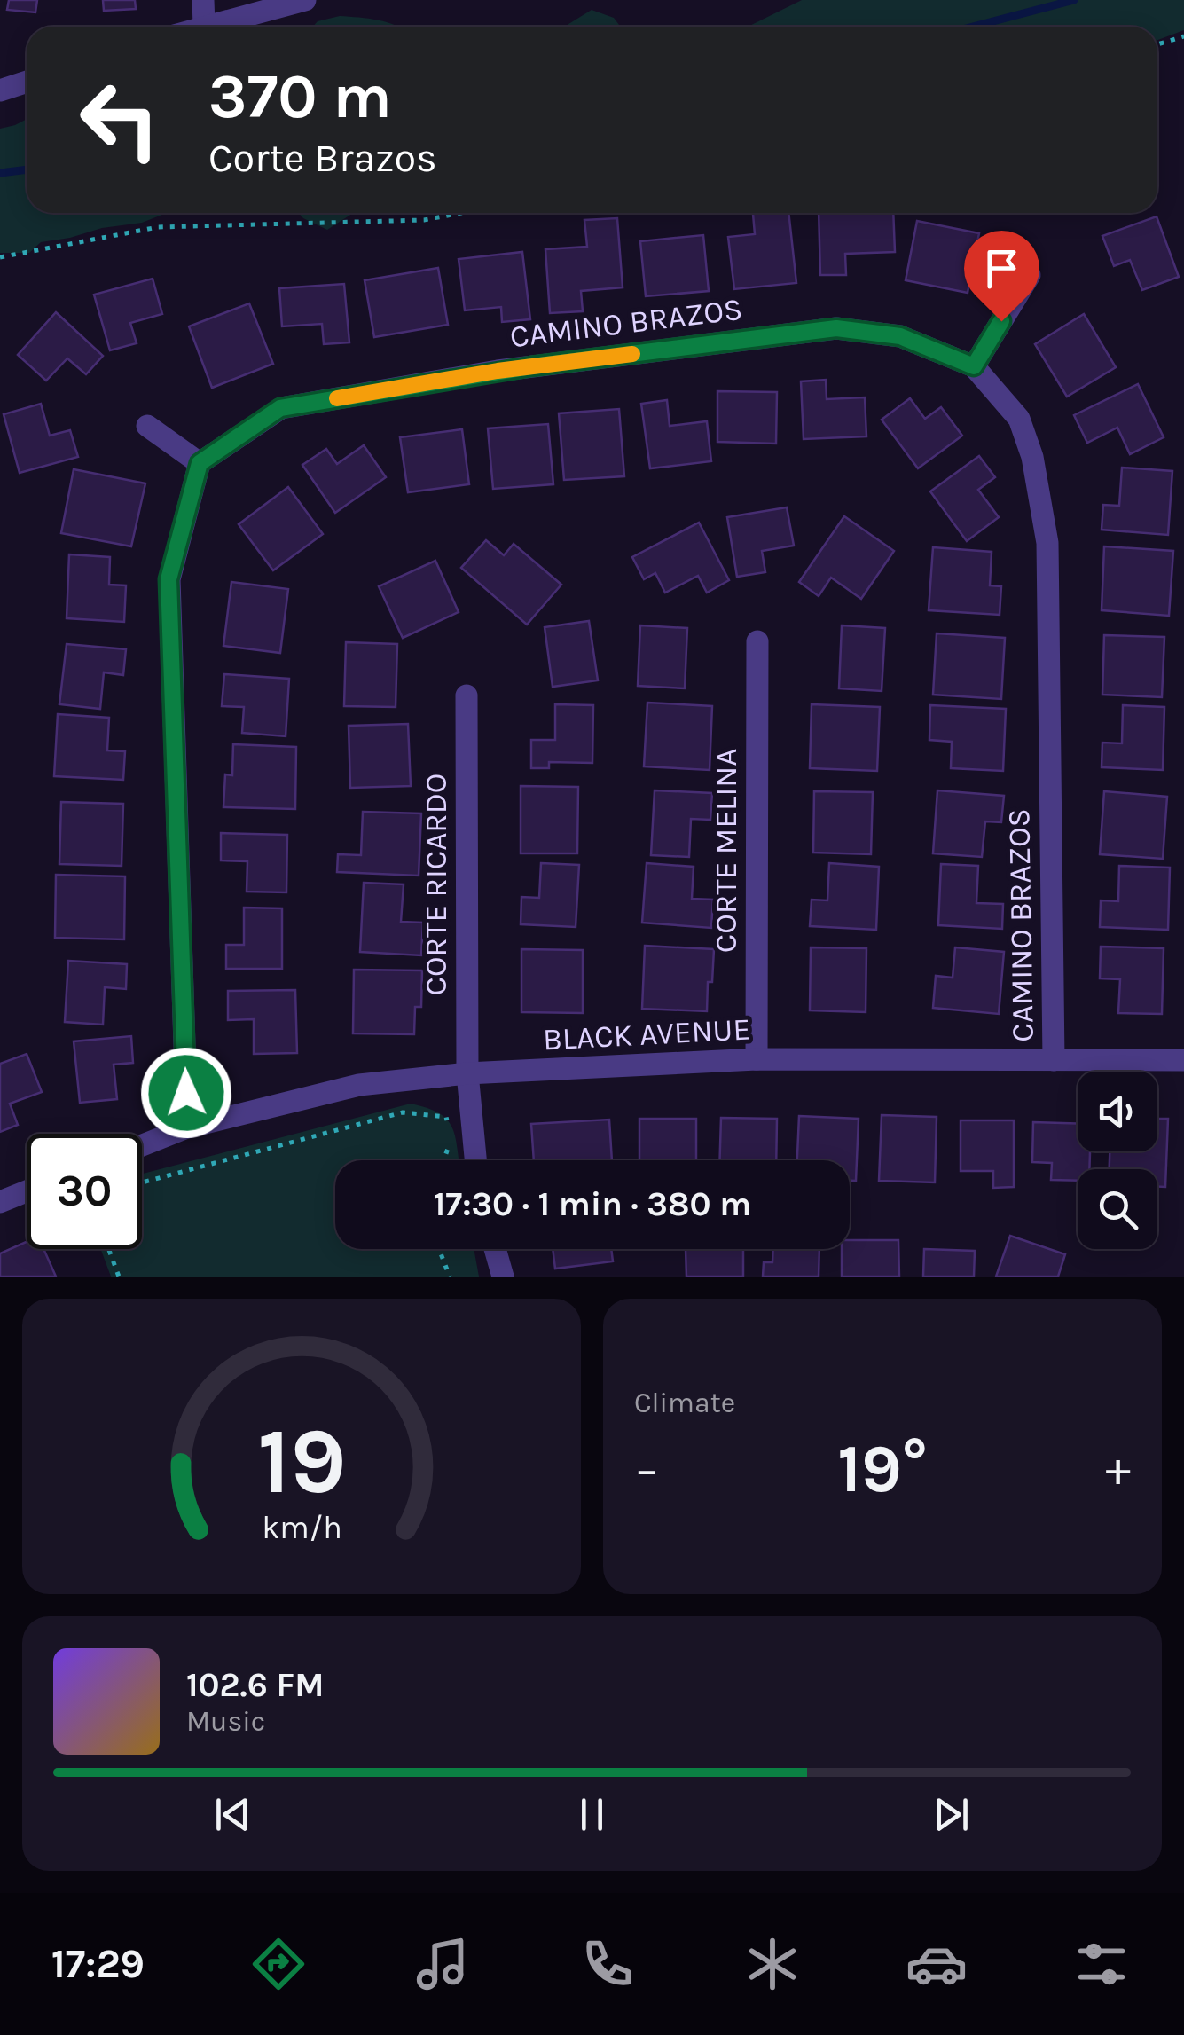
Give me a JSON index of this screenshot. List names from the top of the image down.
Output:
{
  "streets": {
    "street": [
      "CAMINO BRAZOS",
      "CORTE MELINA",
      "CORTE RICARDO",
      "BLACK AVENUE"
    ]
  },
  "crossings": [
    ["CAMINO BRAZOS", "BLACK AVENUE"],
    ["CORTE MELINA", "BLACK AVENUE"],
    ["CORTE RICARDO", "BLACK AVENUE"]
  ],
  "page": {
    "turn": ["370 m", "Corte Brazos"],
    "limit": "30",
    "trip": "17:30 · 1 min · 380 m",
    "tile": "Climate",
    "heat": ["−", "19°", "+"],
    "song": ["102.6 FM", "Music"],
    "tabs": "17:29",
    "gauge": ["19", "km/h"]
  }
}
